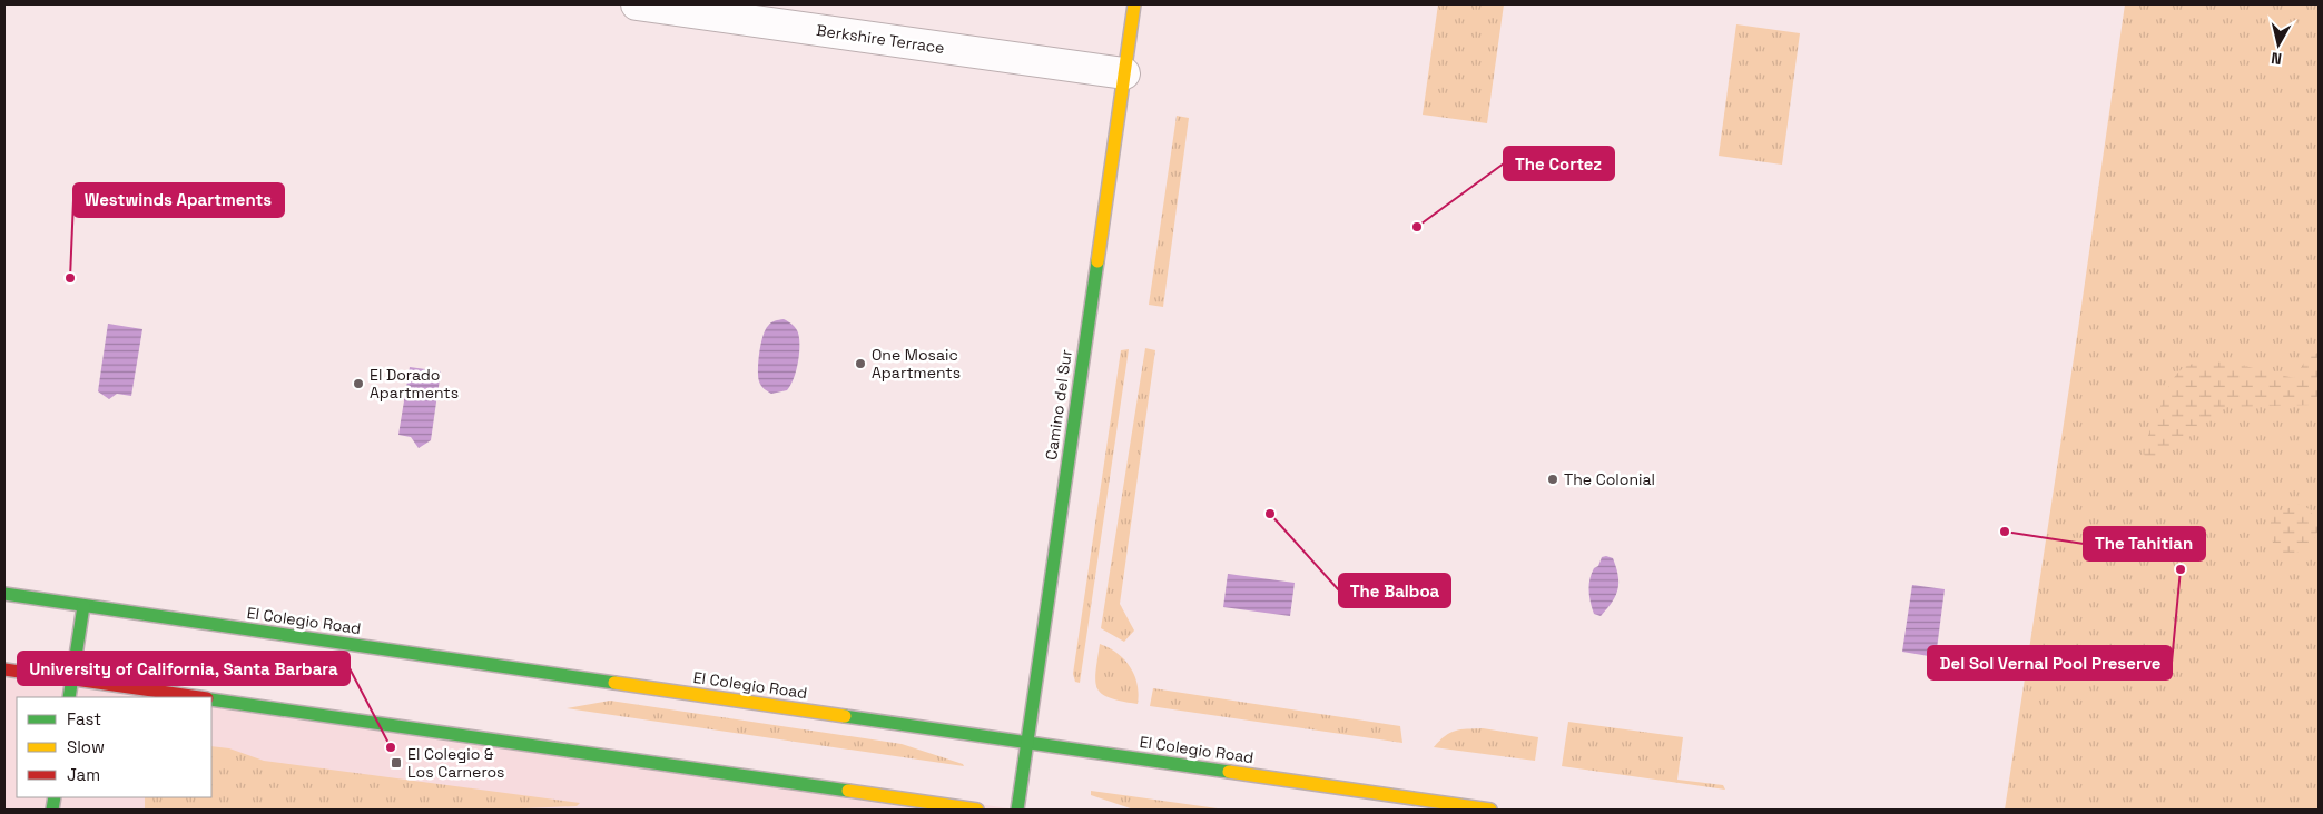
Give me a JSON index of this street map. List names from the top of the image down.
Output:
{
  "streets": {
    "main road": ["Camino del Sur", "El Colegio Road"],
    "street": ["Berkshire Terrace"]
  },
  "crossings": [
    ["Berkshire Terrace", "Camino del Sur"],
    ["Camino del Sur", "El Colegio Road"]
  ],
  "places": {
    "other": [
      "The Cortez",
      "Westwinds Apartments",
      "One Mosaic Apartments",
      "El Dorado Apartments",
      "The Colonial",
      "The Balboa",
      "The Tahitian",
      "Del Sol Vernal Pool Preserve",
      "University of California, Santa Barbara"
    ],
    "transit": ["El Colegio & Los Carneros"]
  },
  "legend": ["Fast", "Slow", "Jam"],
  "north": "bottom"
}
